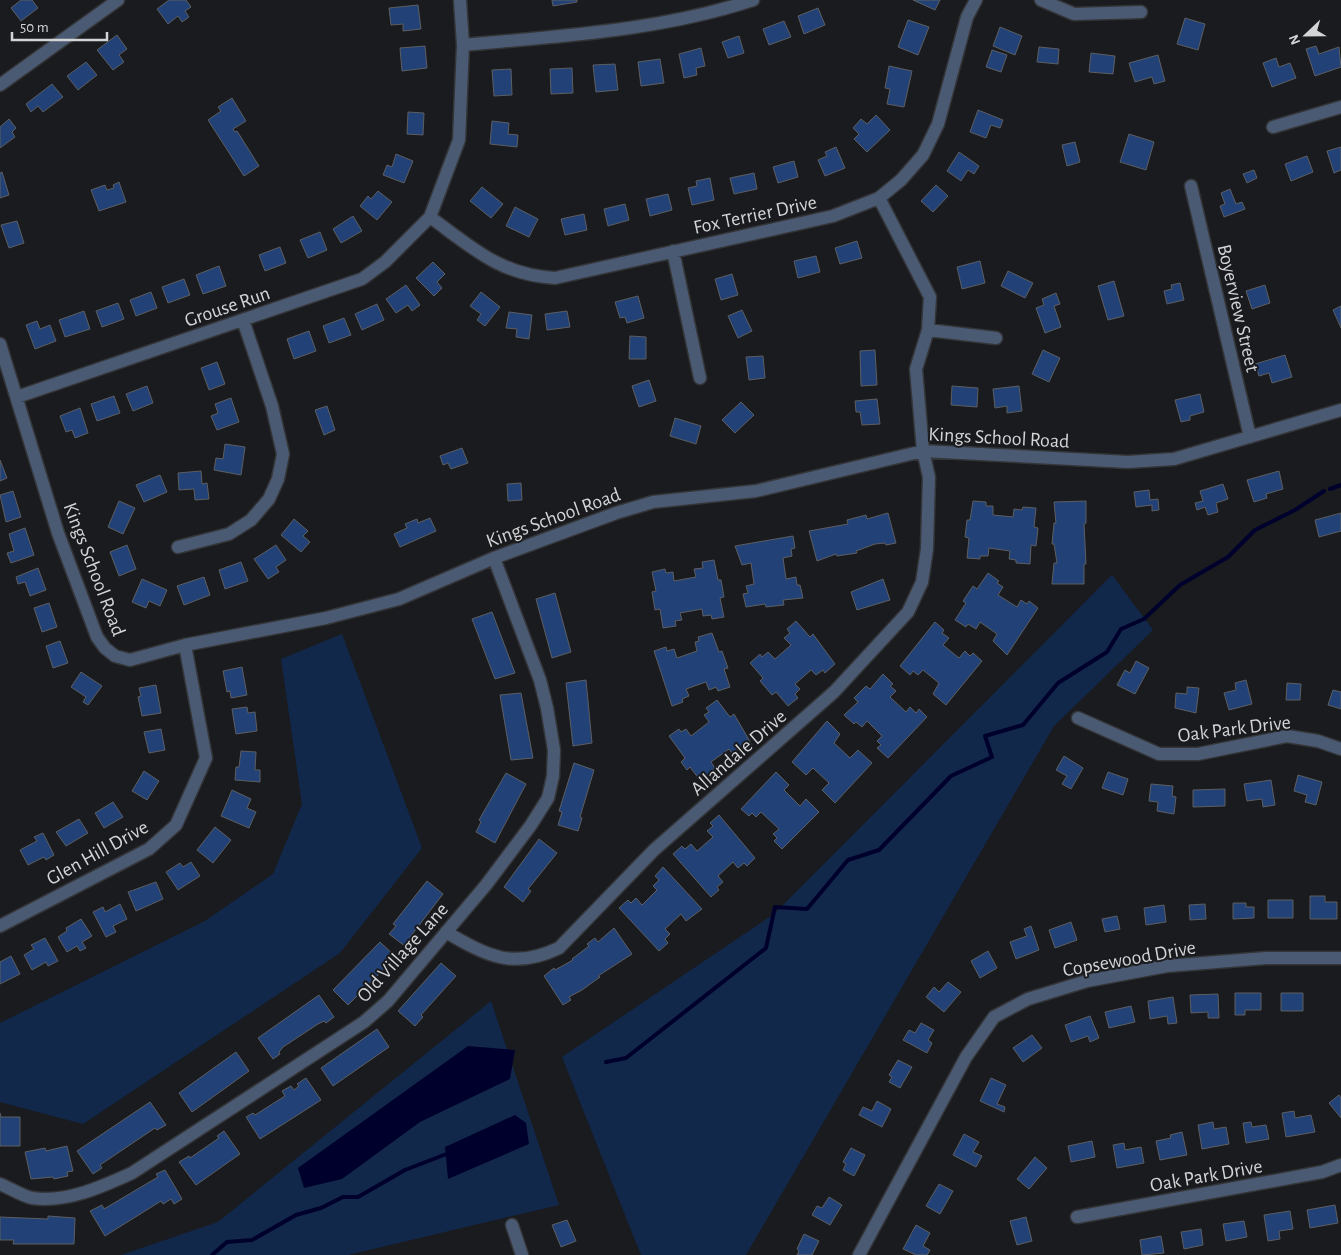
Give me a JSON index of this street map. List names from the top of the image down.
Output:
{
  "streets": {
    "street": [
      "Fox Terrier Drive",
      "Grouse Run",
      "Boyerview Street",
      "Kings School Road",
      "Oak Park Drive",
      "Allandale Drive",
      "Glen Hill Drive",
      "Old Village Lane",
      "Copsewood Drive"
    ]
  },
  "crossings": [
    ["Fox Terrier Drive", "Grouse Run"],
    ["Fox Terrier Drive", "Allandale Drive"],
    ["Grouse Run", "Kings School Road"],
    ["Boyerview Street", "Kings School Road"],
    ["Kings School Road", "Allandale Drive"],
    ["Kings School Road", "Glen Hill Drive"],
    ["Kings School Road", "Old Village Lane"],
    ["Allandale Drive", "Old Village Lane"]
  ],
  "scale_bar": "50 m",
  "north": "left"
}
